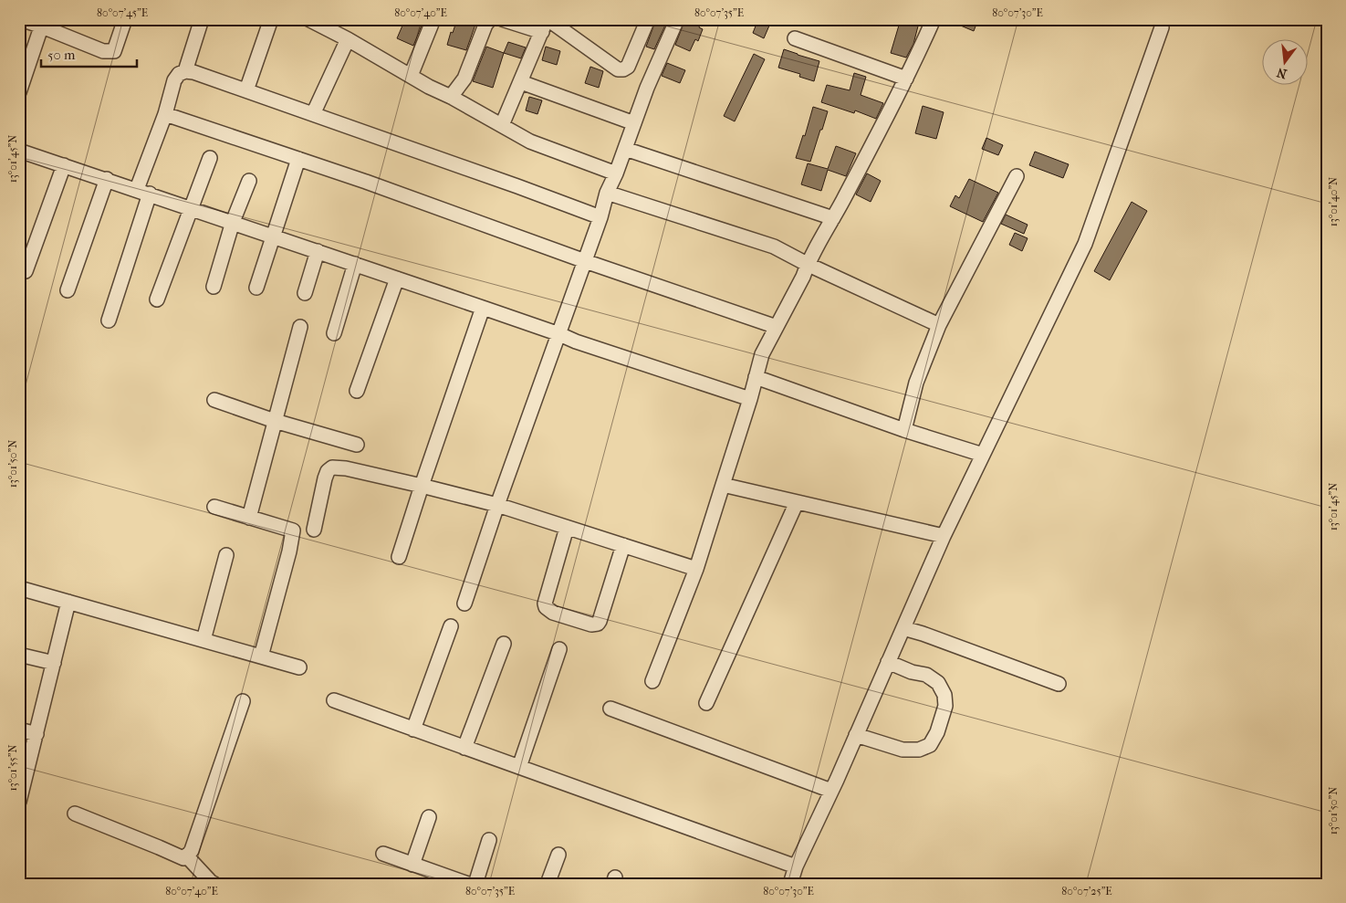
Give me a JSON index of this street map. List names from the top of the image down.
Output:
{
  "scale_bar": "50 m",
  "north": "bottom",
  "coordinates": [
    "80°07'45\"E",
    "80°07'40\"E",
    "80°07'35\"E",
    "80°07'30\"E",
    "13°01'45\"N",
    "13°01'40\"N",
    "13°01'50\"N",
    "13°01'55\"N",
    "80°07'25\"E"
  ]
}
